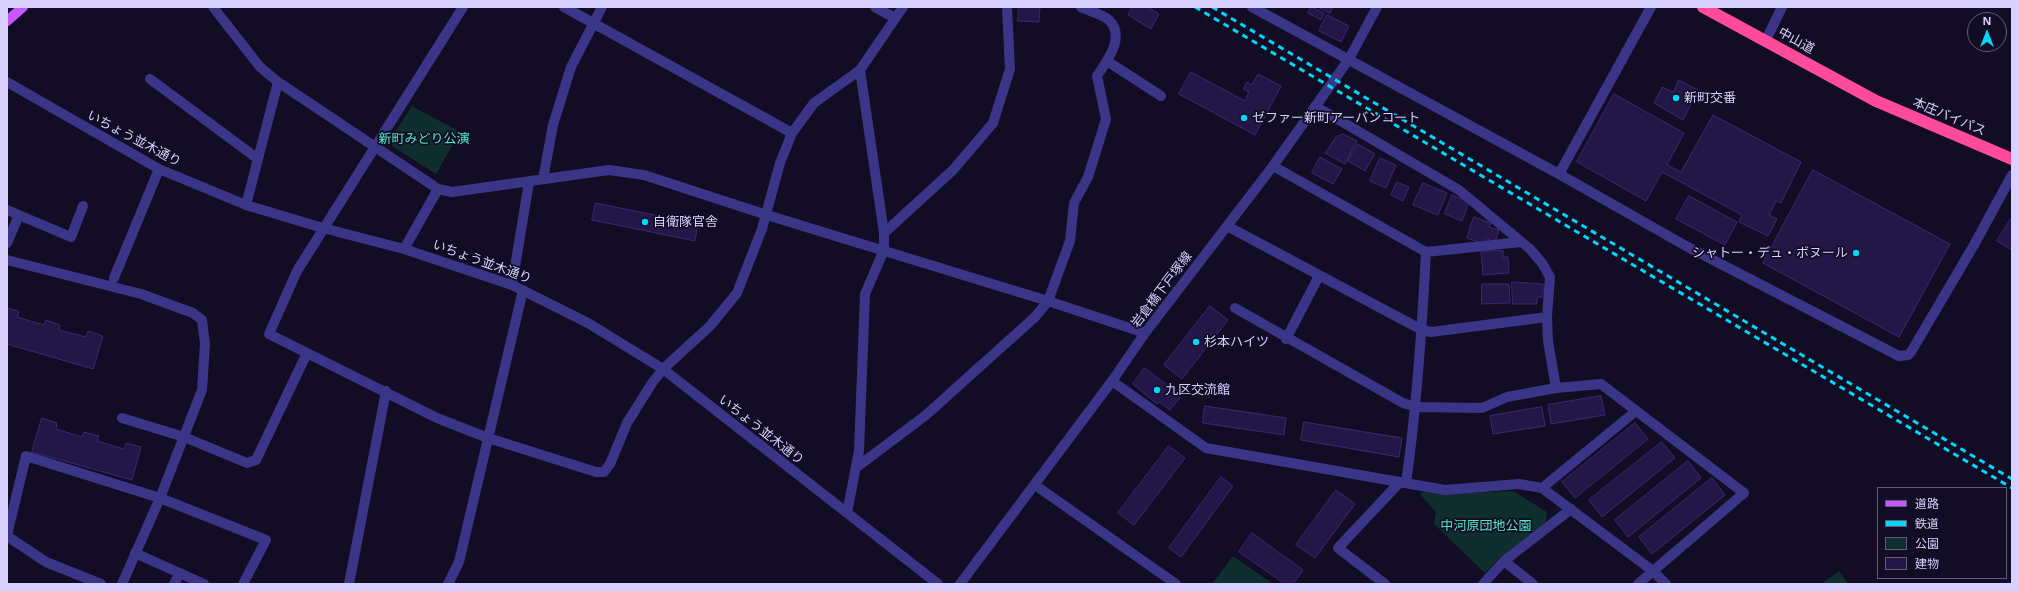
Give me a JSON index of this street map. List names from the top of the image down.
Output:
{
  "streets": {
    "highway": ["中山道", "本庄バイパス"],
    "street": ["いちょう並木通り", "岩倉橋下戸塚線"]
  },
  "crossings": [
    ["中山道", "本庄バイパス"]
  ],
  "parks": ["新町みどり公演", "中河原団地公園"],
  "places": [
    "新町交番",
    "ゼファー新町アーバンコート",
    "自衛隊官舎",
    "シャトー・デュ・ボヌール",
    "杉本ハイツ",
    "九区交流館"
  ],
  "legend": [
    "道路",
    "鉄道",
    "公園",
    "建物"
  ],
  "north": "top"
}
